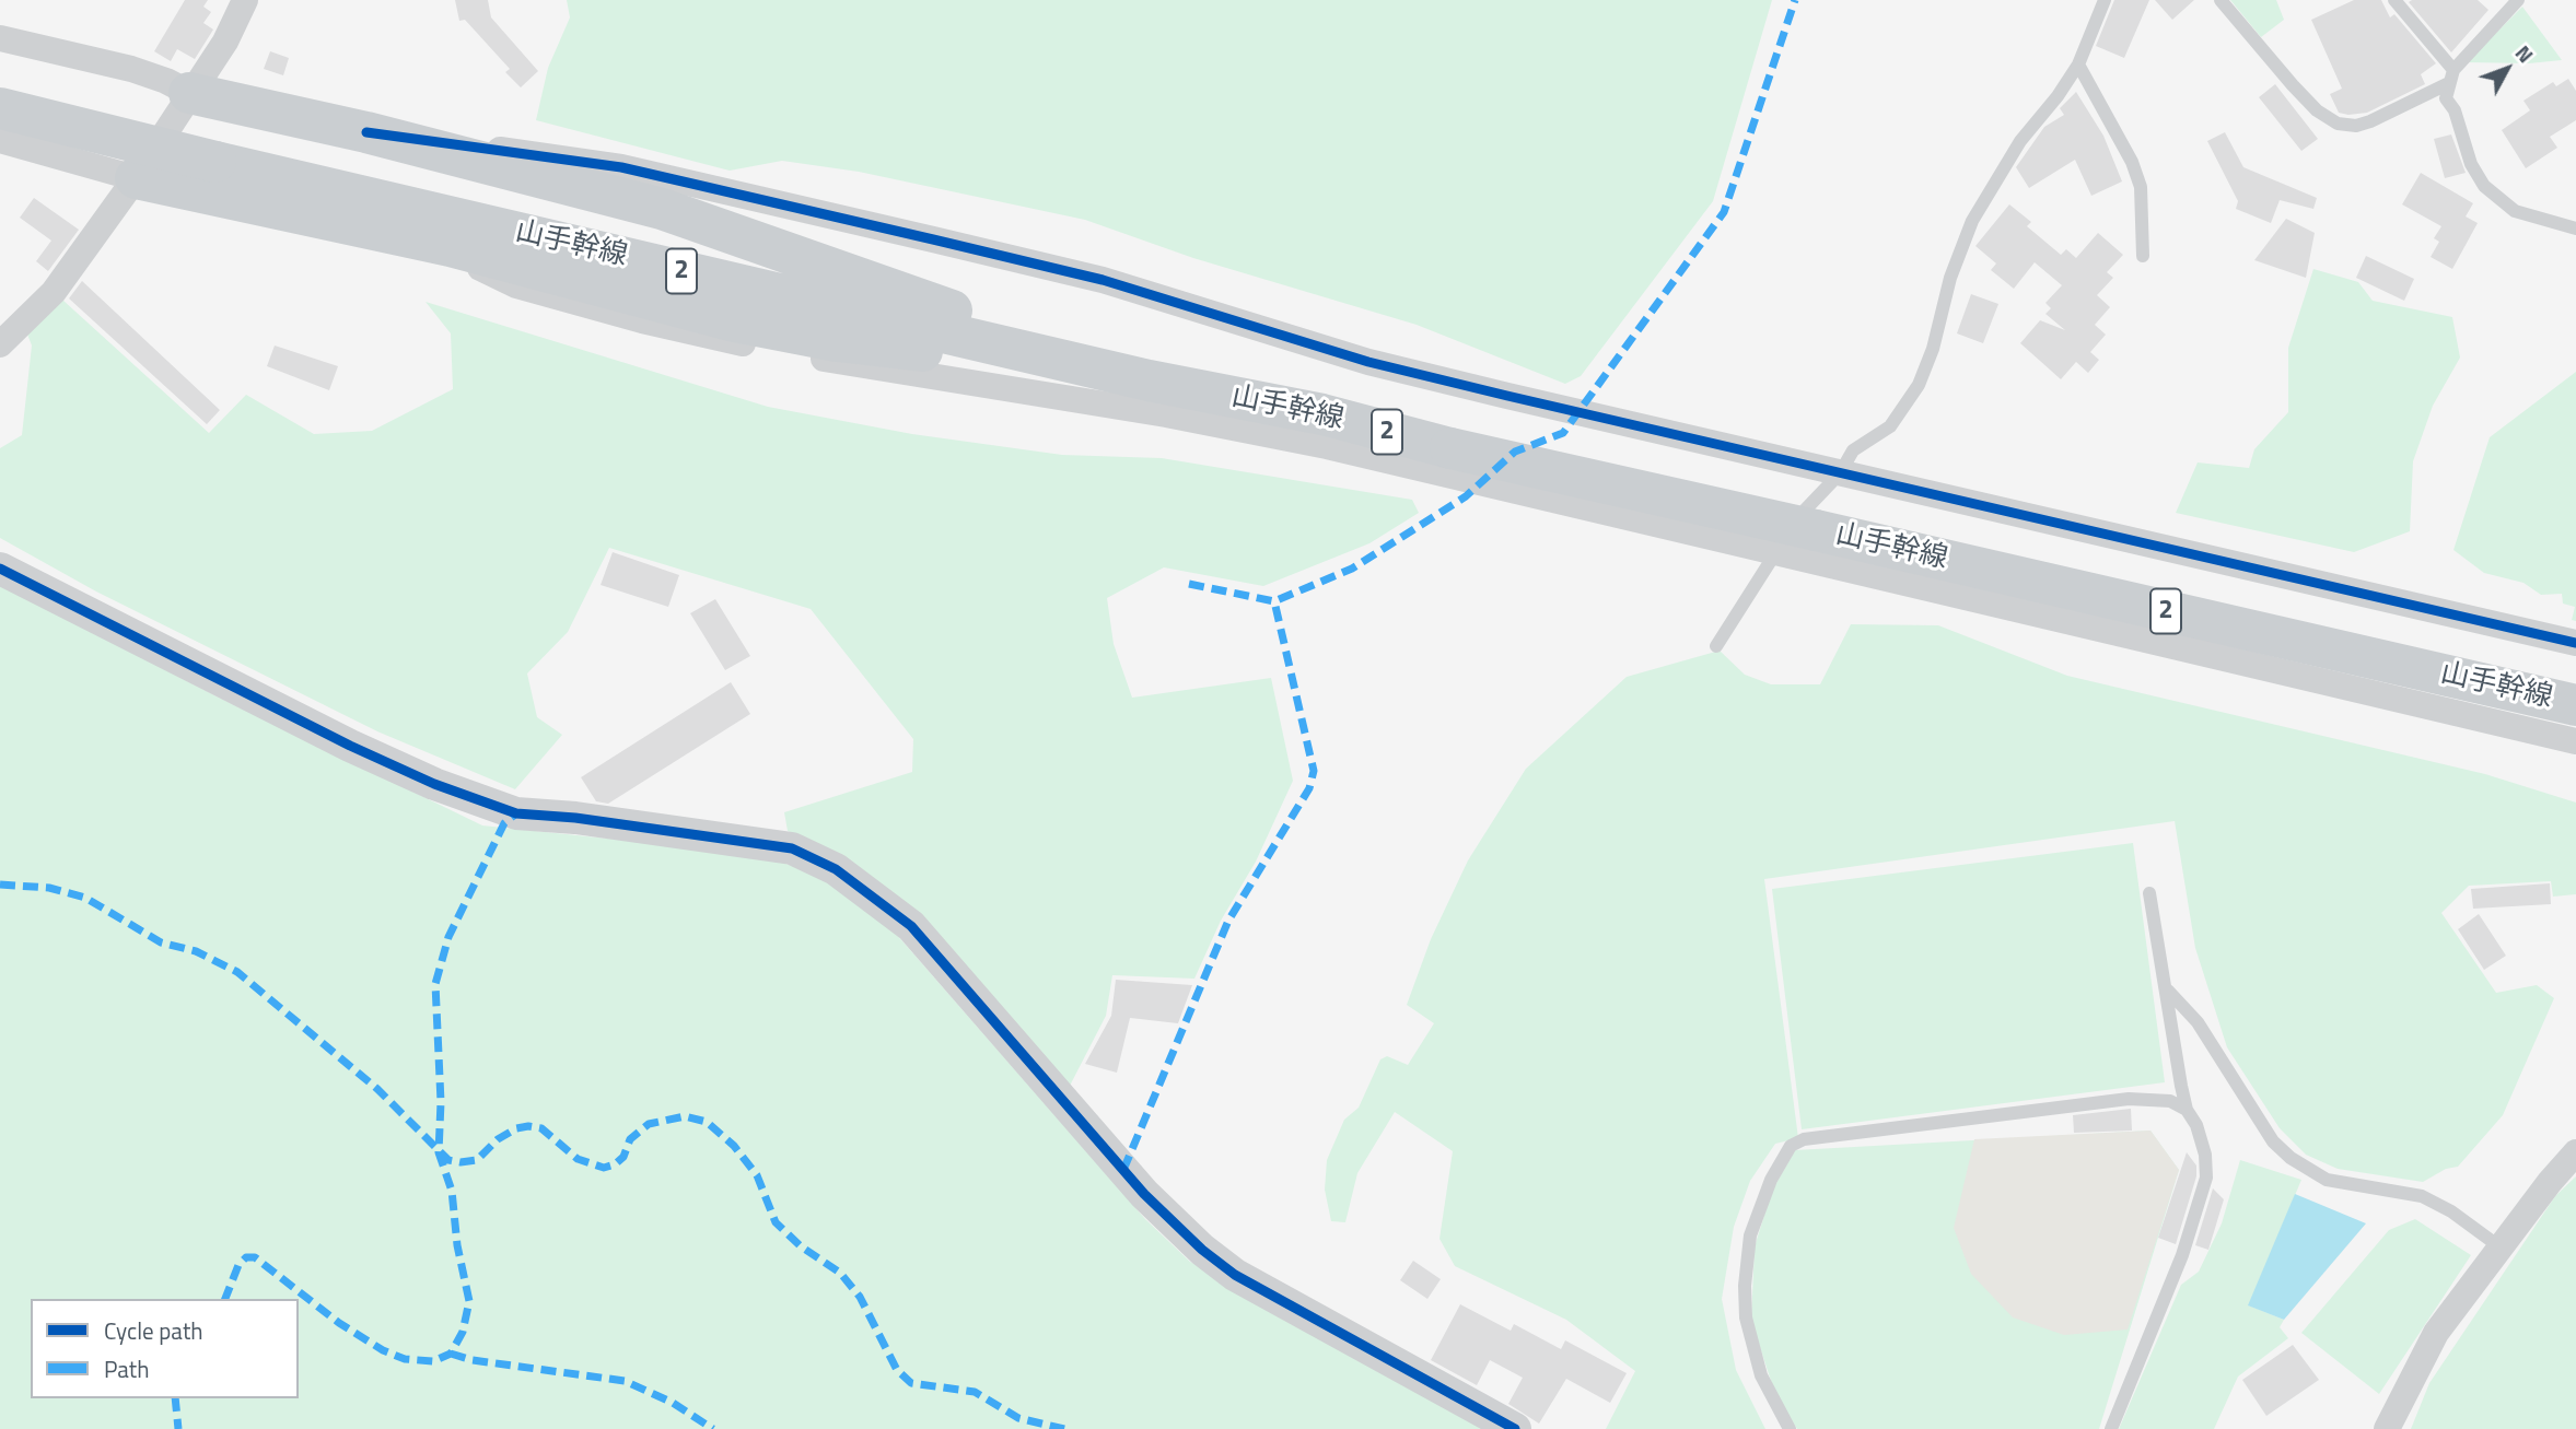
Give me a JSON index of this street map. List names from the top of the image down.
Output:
{
  "streets": {
    "main road": ["山手幹線", "2"]
  },
  "legend": ["Cycle path", "Path"],
  "north": "top right"
}
